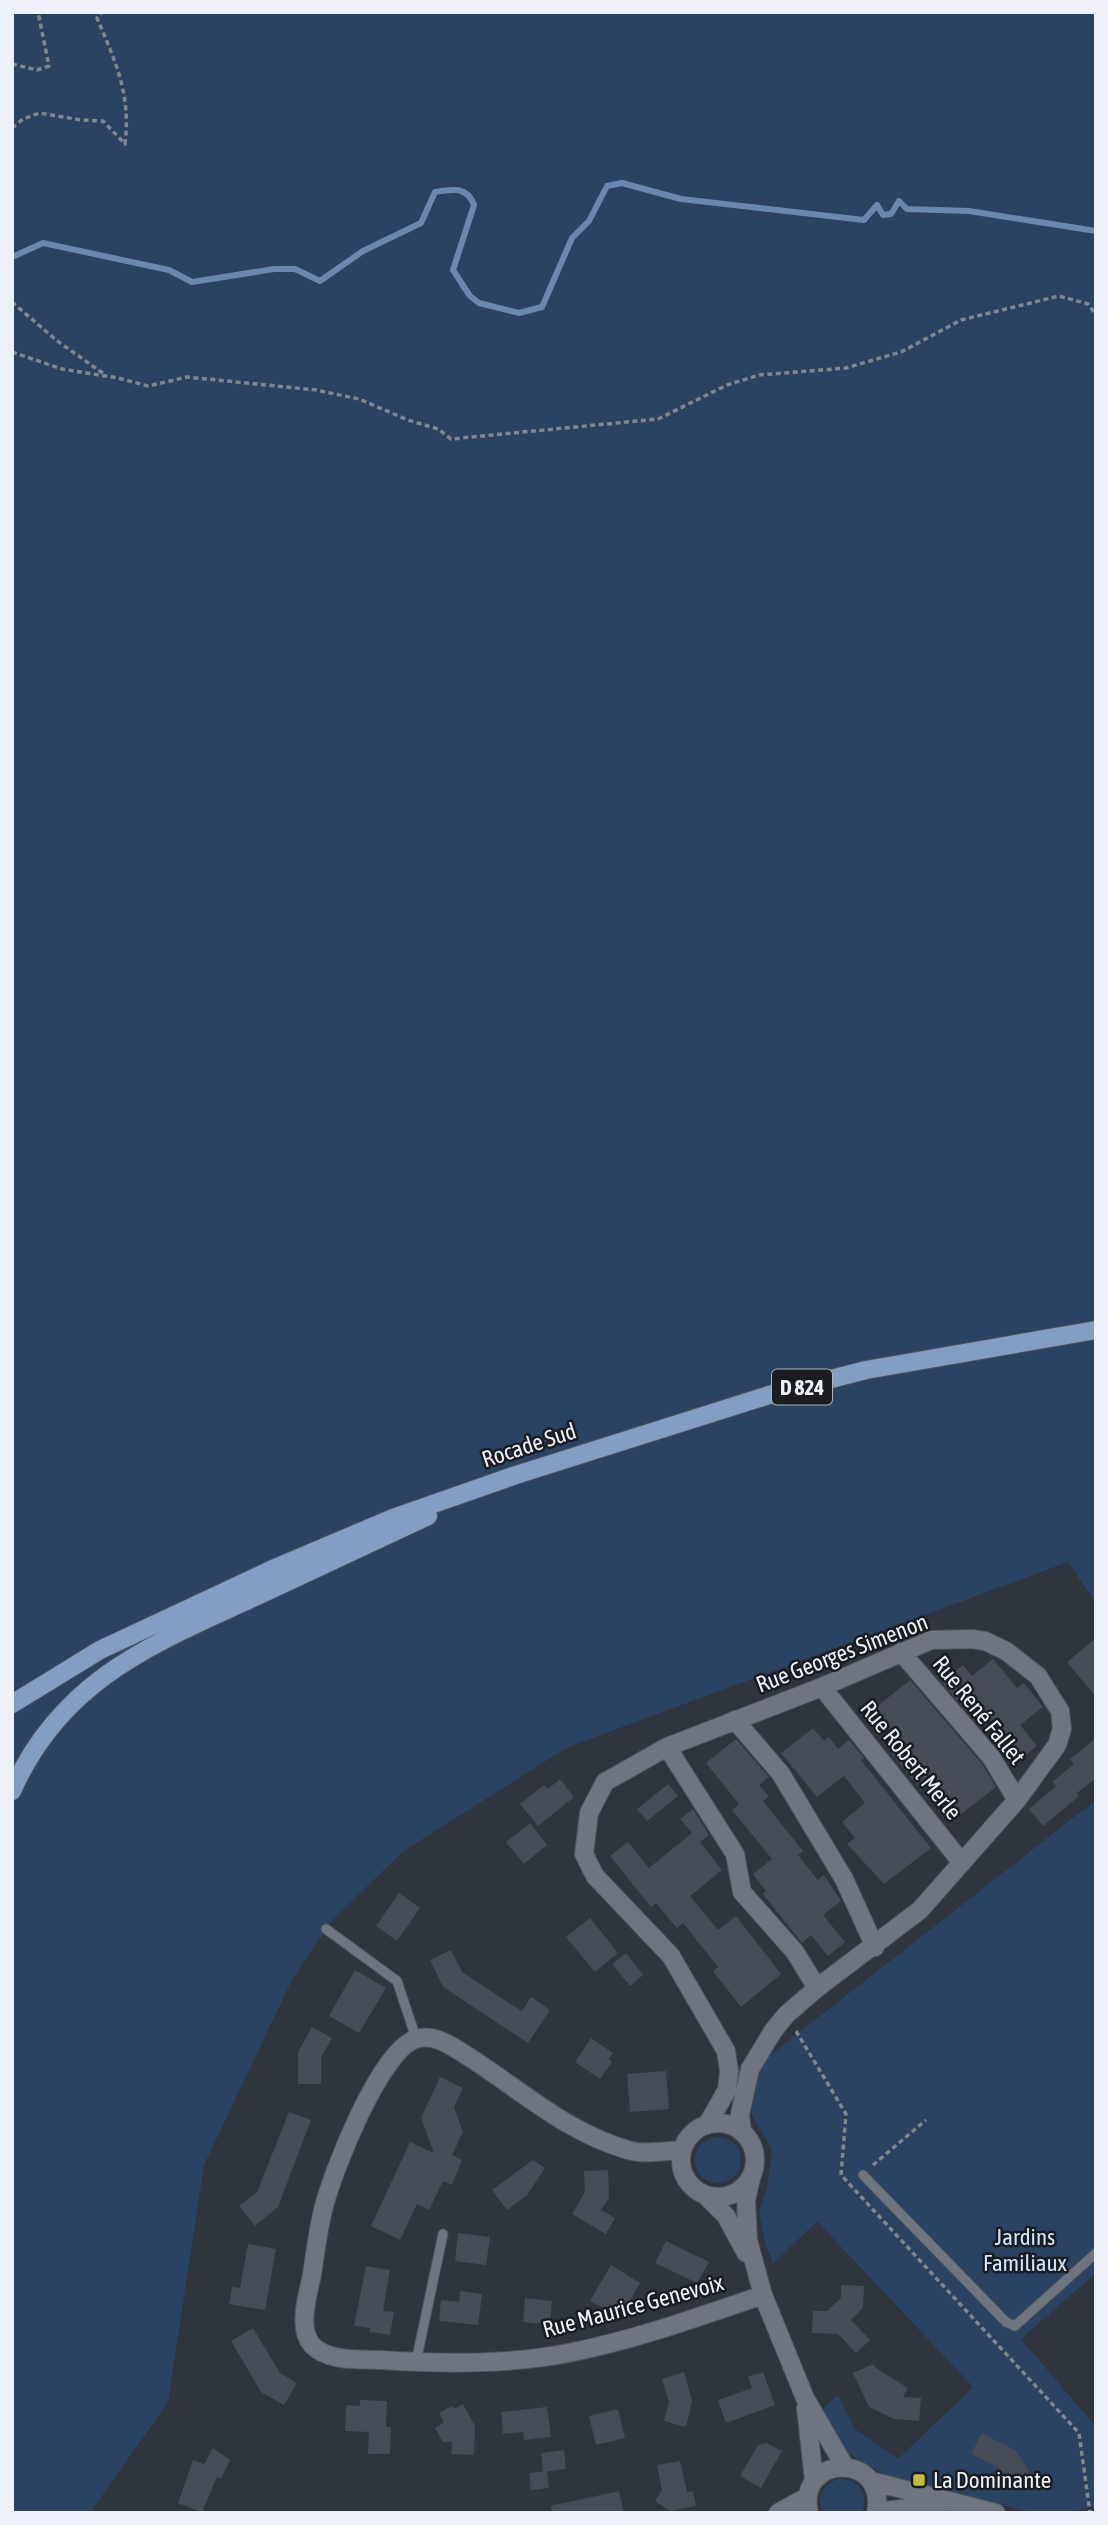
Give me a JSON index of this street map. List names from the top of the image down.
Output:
{
  "streets": {
    "main road": ["D 824", "Rocade Sud"],
    "street": [
      "Rue Georges Simenon",
      "Rue René Fallet",
      "Rue Robert Merle",
      "Rue Maurice Genevoix"
    ]
  },
  "crossings": [
    ["Rue Georges Simenon", "Rue René Fallet"],
    ["Rue Georges Simenon", "Rue Robert Merle"]
  ],
  "parks": ["Jardins Familiaux"],
  "places": {
    "transit": ["La Dominante"]
  }
}
